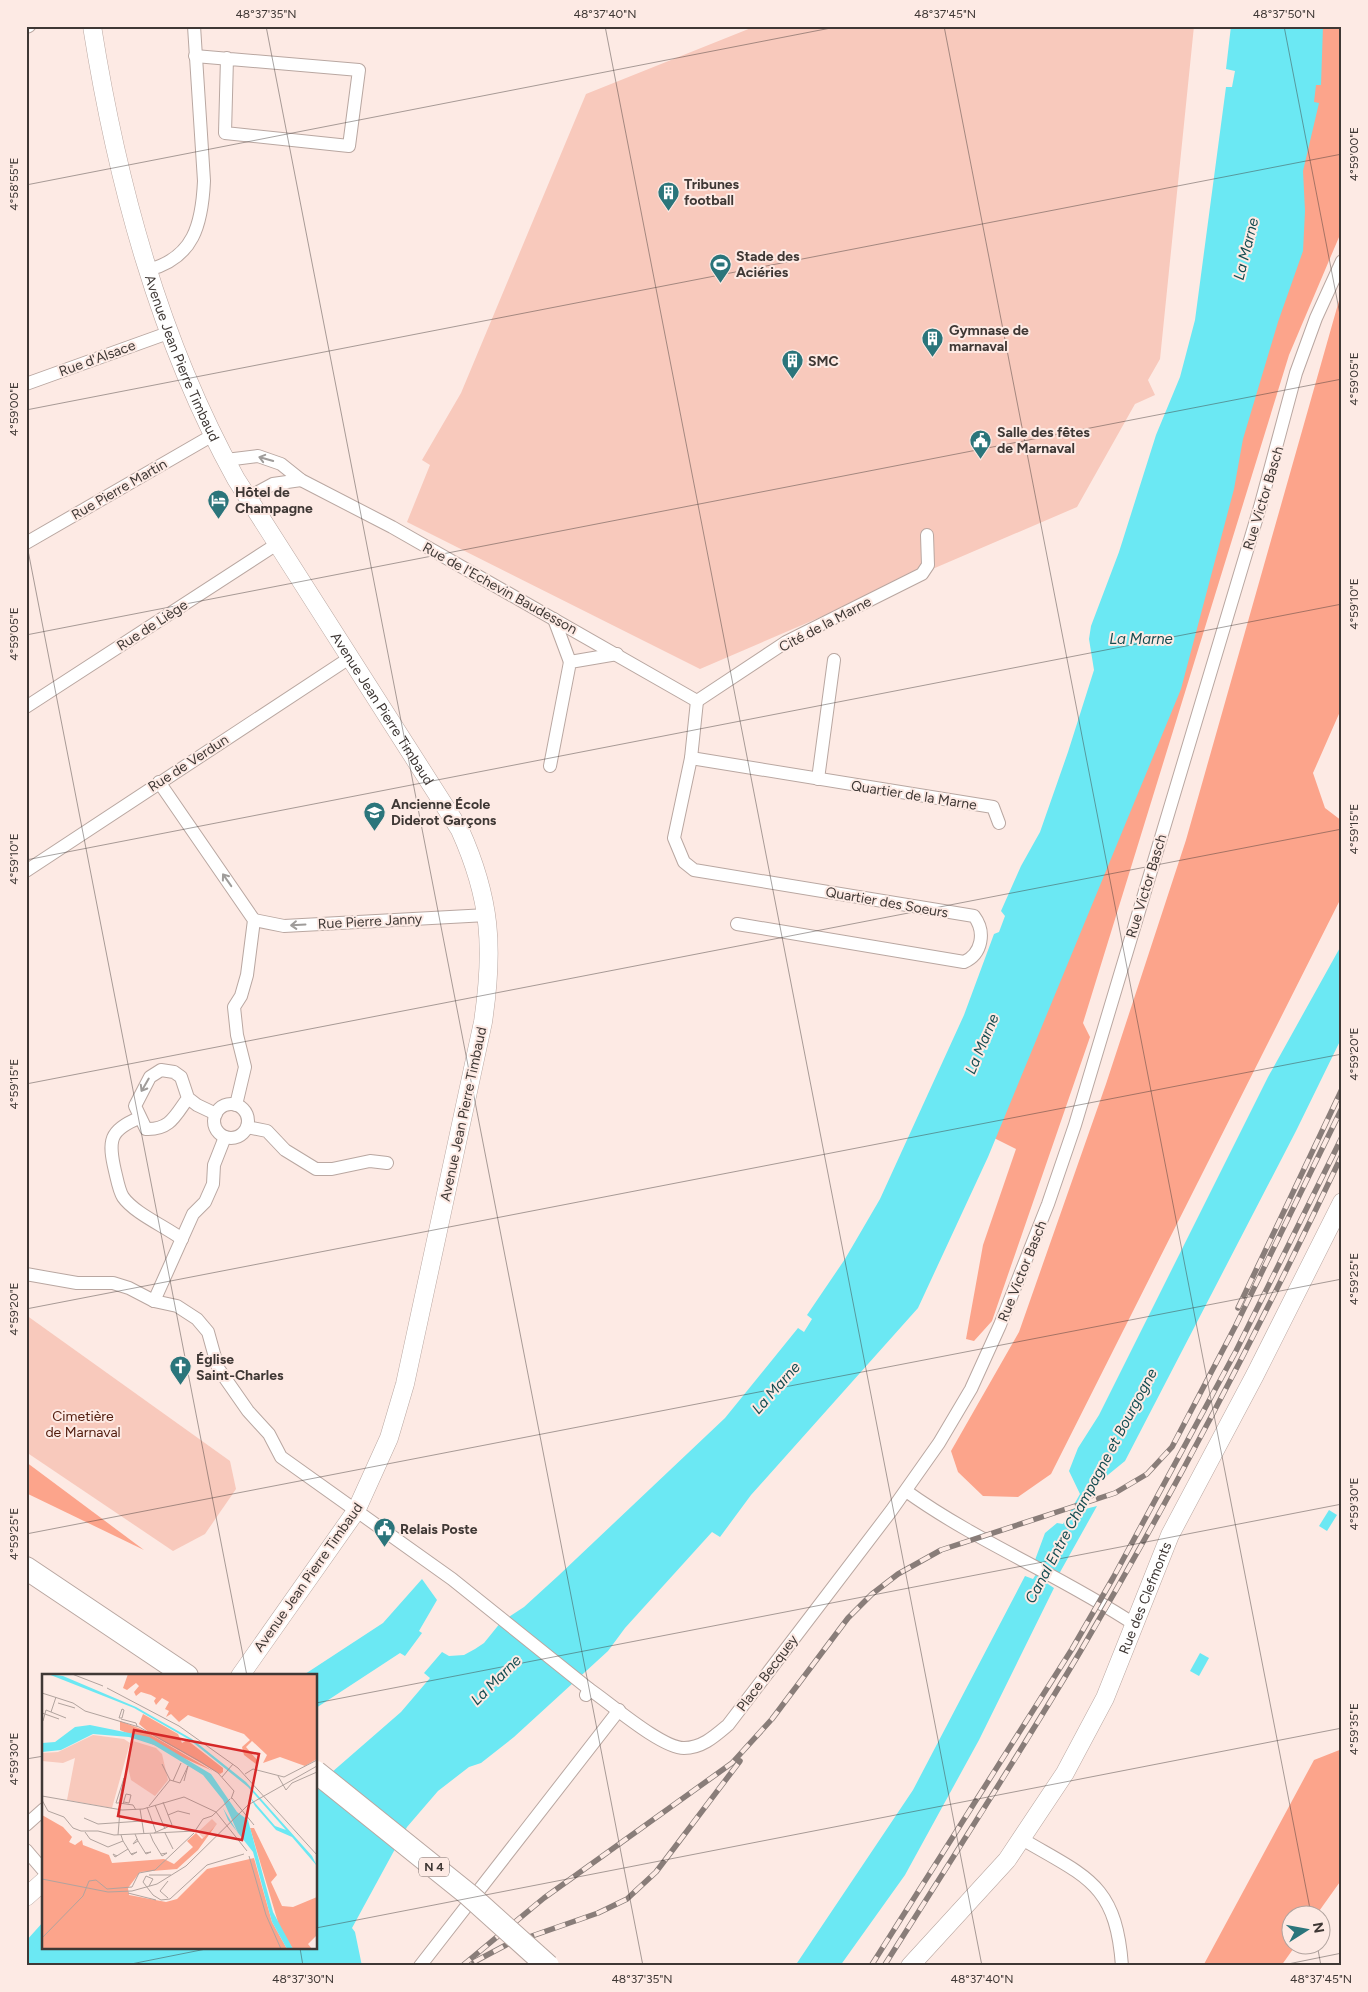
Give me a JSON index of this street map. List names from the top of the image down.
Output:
{
  "streets": {
    "highway": ["N 4"],
    "main road": ["Avenue Jean Pierre Timbaud", "Rue des Clefmonts"],
    "street": [
      "Rue d'Alsace",
      "Rue Pierre Martin",
      "Rue Victor Basch",
      "Rue de l'Echevin Baudesson",
      "Cité de la Marne",
      "Rue de Liège",
      "Rue de Verdun",
      "Quartier de la Marne",
      "Quartier des Soeurs",
      "Rue Pierre Janny",
      "Place Becquey"
    ]
  },
  "crossings": [
    ["Rue d'Alsace", "Avenue Jean Pierre Timbaud"],
    ["Avenue Jean Pierre Timbaud", "Rue Pierre Martin"],
    ["Avenue Jean Pierre Timbaud", "Rue de l'Echevin Baudesson"],
    ["Avenue Jean Pierre Timbaud", "Rue de Liège"],
    ["Avenue Jean Pierre Timbaud", "Rue de Verdun"],
    ["Avenue Jean Pierre Timbaud", "Rue Pierre Janny"],
    ["Avenue Jean Pierre Timbaud", "Place Becquey"],
    ["Rue Victor Basch", "Place Becquey"],
    ["Rue de l'Echevin Baudesson", "Cité de la Marne"],
    ["Rue de l'Echevin Baudesson", "Quartier des Soeurs"],
    ["Cité de la Marne", "Quartier des Soeurs"]
  ],
  "one_way": ["Rue Pierre Janny"],
  "water": ["La Marne", "Canal Entre Champagne et Bourgogne"],
  "parks": ["Cimetière de Marnaval"],
  "places": {
    "building": ["Tribunes football", "Gymnase de marnaval", "SMC"],
    "sports": ["Stade des Aciéries"],
    "public building": ["Salle des fêtes de Marnaval", "Relais Poste"],
    "hotel": ["Hôtel de Champagne"],
    "school or university": ["Ancienne École Diderot Garçons"],
    "church": ["Église Saint-Charles"]
  },
  "north": "right",
  "coordinates": [
    "48°37'35\"N",
    "48°37'40\"N",
    "48°37'45\"N",
    "48°37'50\"N",
    "4°59'00\"E",
    "4°58'55\"E",
    "4°59'05\"E",
    "4°59'10\"E",
    "4°59'15\"E",
    "4°59'20\"E",
    "4°59'25\"E",
    "4°59'30\"E",
    "4°59'35\"E",
    "48°37'30\"N"
  ]
}
